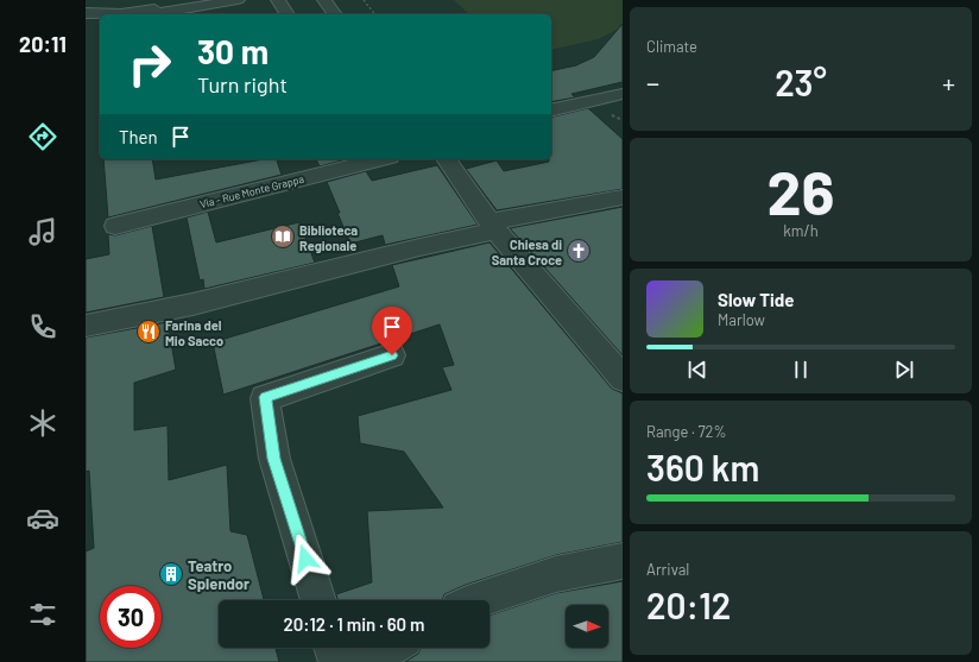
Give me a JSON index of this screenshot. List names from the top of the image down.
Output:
{
  "streets": {
    "street": ["Via - Rue Monte Grappa"]
  },
  "places": {
    "library": ["Biblioteca Regionale"],
    "church": ["Chiesa di Santa Croce"],
    "restaurant": ["Farina del Mio Sacco"],
    "building": ["Teatro Splendor"]
  },
  "north": "right",
  "page": {
    "tabs": "20:11",
    "tile": [
      "Climate",
      ["26", "km/h"],
      ["Range · 72%", "360 km"],
      ["Arrival", "20:12"]
    ],
    "turn": ["30 m", "Turn right"],
    "heat": ["−", "23°", "+"],
    "then": "Then",
    "song": ["Slow Tide", "Marlow"],
    "limit": "30",
    "trip": "20:12 · 1 min · 60 m"
  }
}
